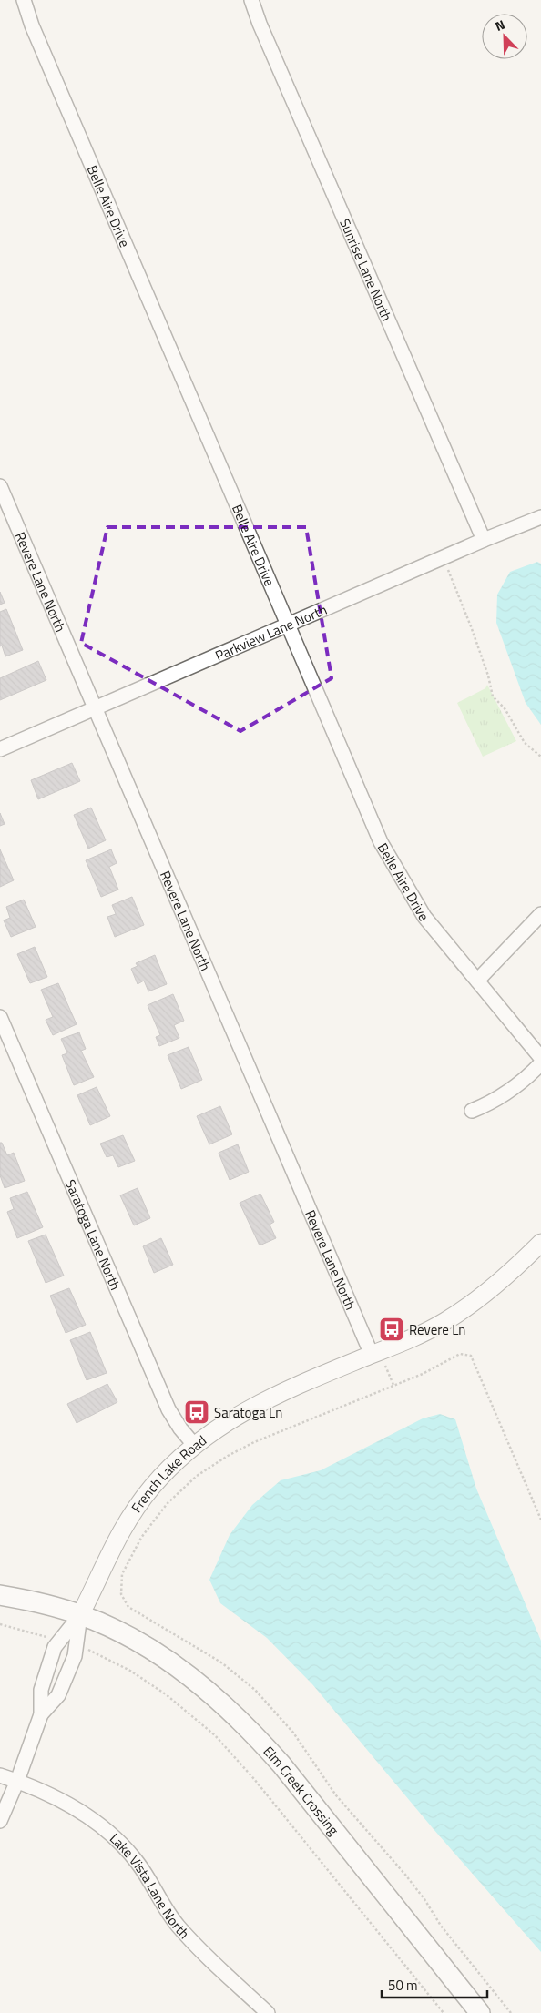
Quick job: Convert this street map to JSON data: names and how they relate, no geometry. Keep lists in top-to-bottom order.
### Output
{
  "streets": {
    "main road": ["Elm Creek Crossing"],
    "street": [
      "Belle Aire Drive",
      "Sunrise Lane North",
      "Revere Lane North",
      "Parkview Lane North",
      "Saratoga Lane North",
      "French Lake Road",
      "Lake Vista Lane North"
    ]
  },
  "crossings": [
    ["Belle Aire Drive", "Parkview Lane North"],
    ["Sunrise Lane North", "Parkview Lane North"],
    ["Revere Lane North", "Parkview Lane North"],
    ["Revere Lane North", "French Lake Road"],
    ["Saratoga Lane North", "French Lake Road"],
    ["French Lake Road", "Elm Creek Crossing"]
  ],
  "places": {
    "bus stop": ["Revere Ln", "Saratoga Ln"]
  },
  "scale_bar": "50 m",
  "north": "top left"
}
